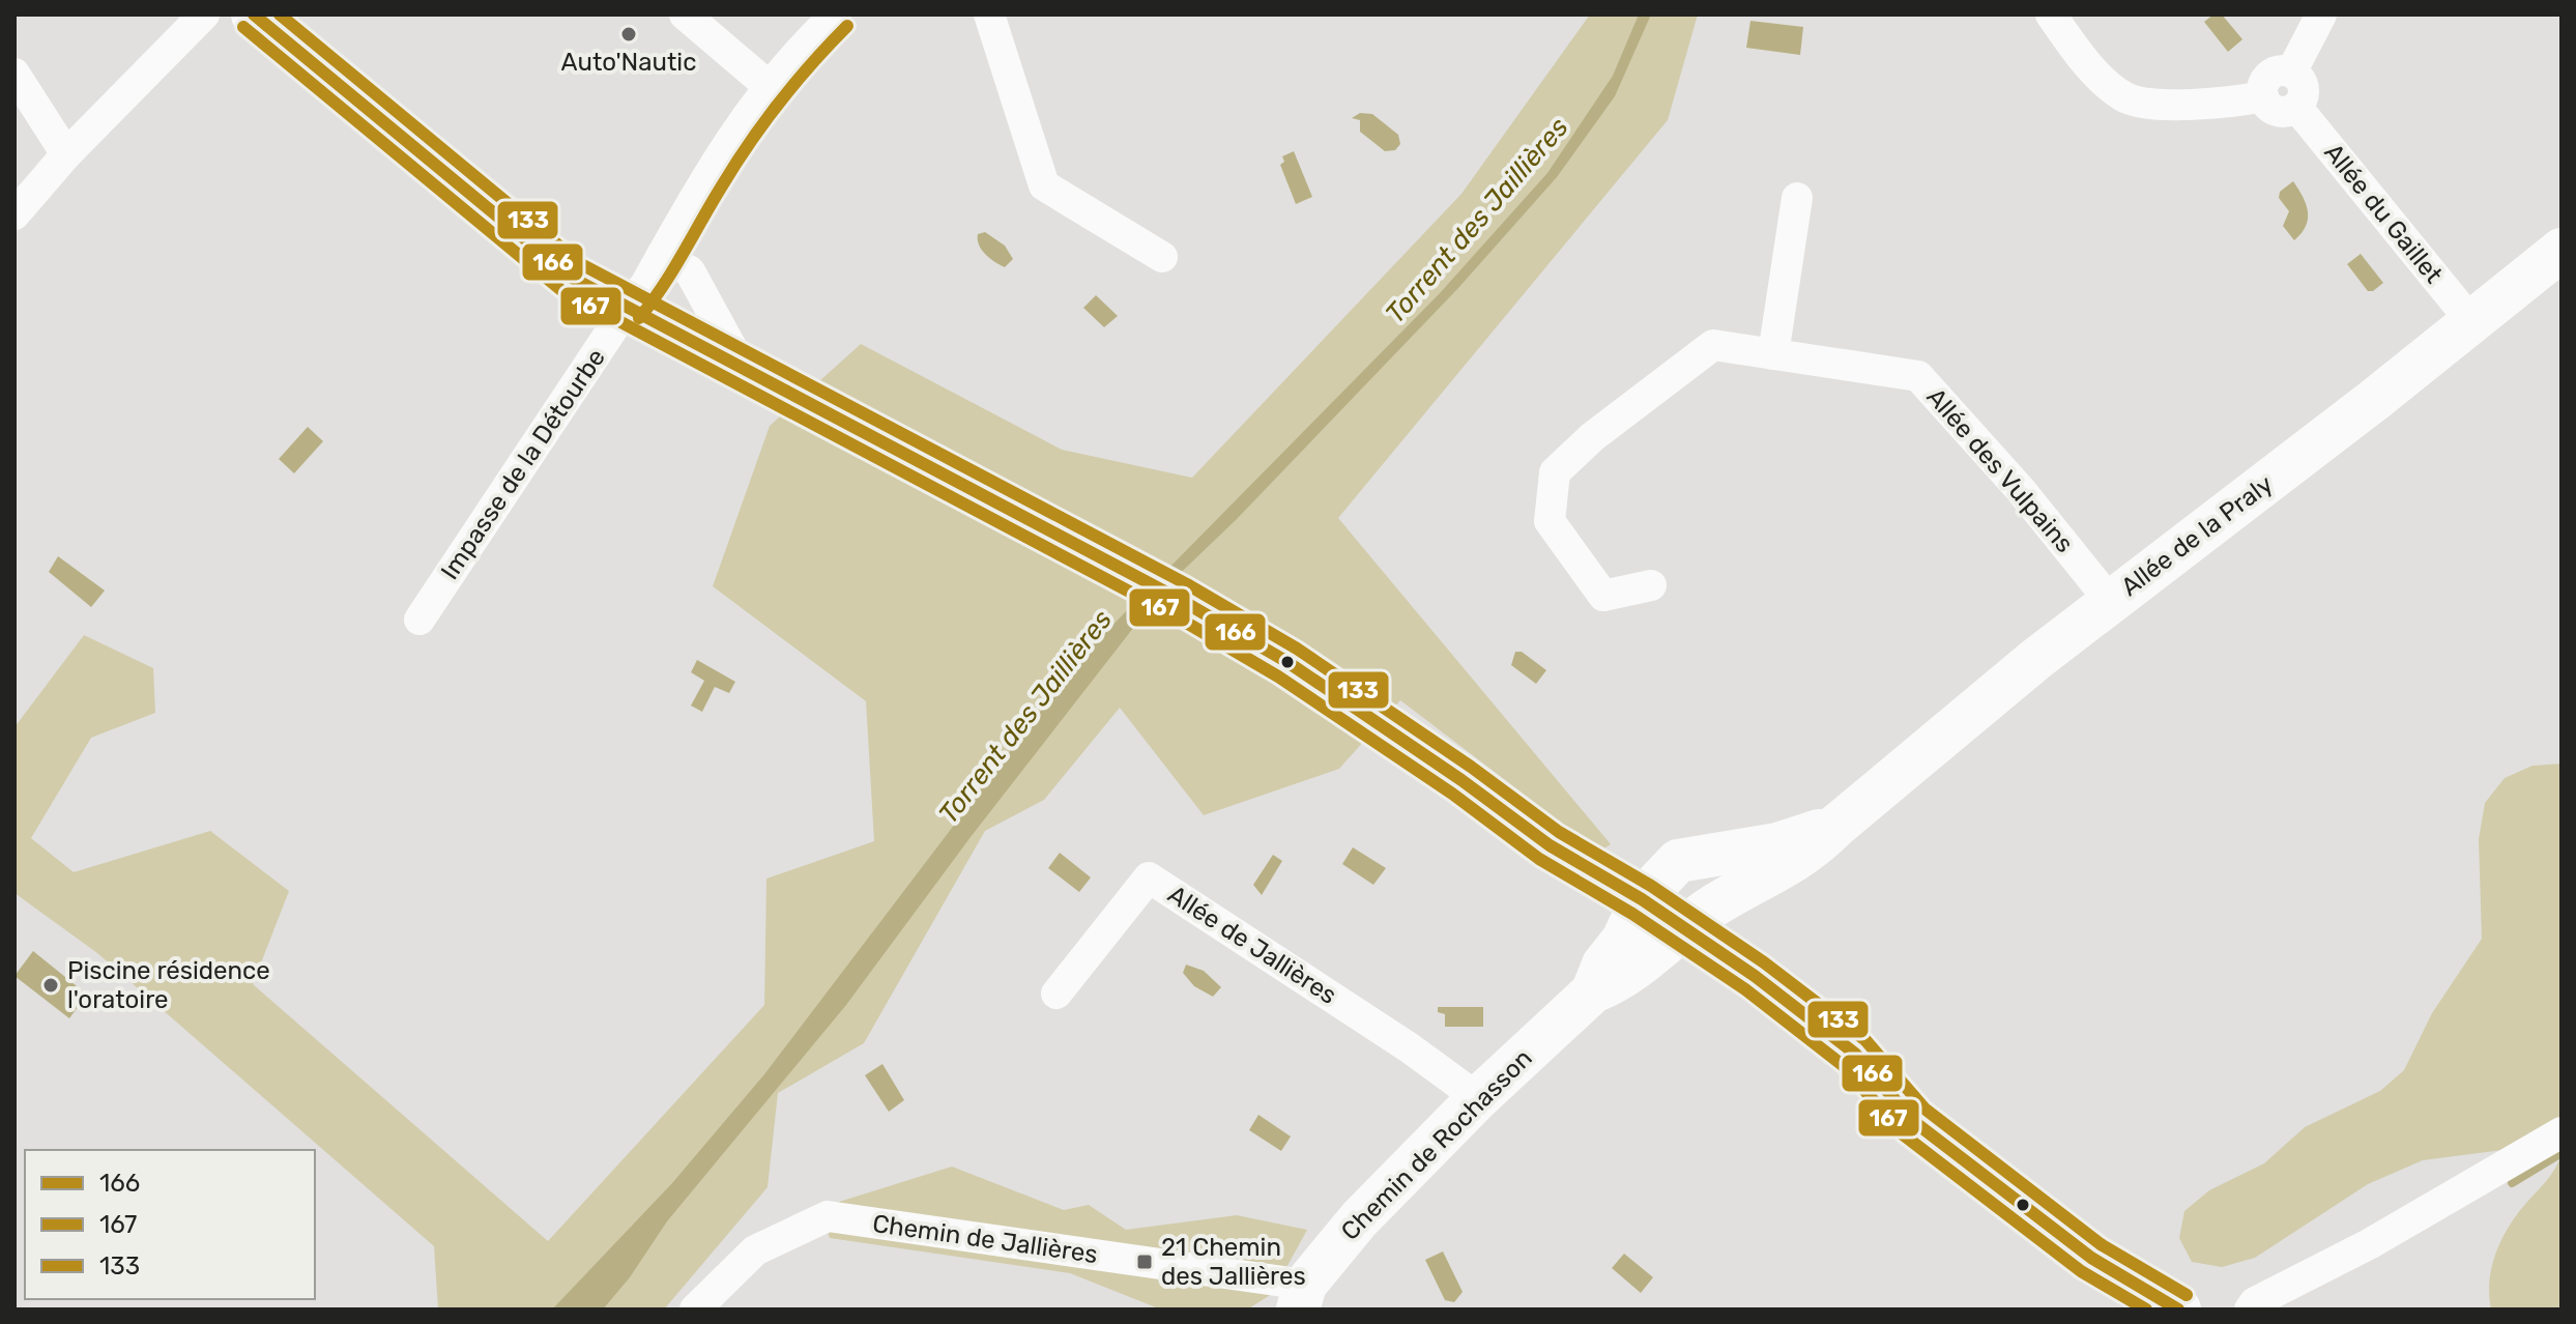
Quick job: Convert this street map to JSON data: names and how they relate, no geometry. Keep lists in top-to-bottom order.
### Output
{
  "streets": {
    "street": [
      "Allée du Gaillet",
      "Impasse de la Détourbe",
      "Allée des Vulpains",
      "Allée de la Praly",
      "Allée de Jallières",
      "Chemin de Rochasson",
      "Chemin de Jallières"
    ]
  },
  "crossings": [
    ["Allée du Gaillet", "Allée de la Praly"],
    ["Allée des Vulpains", "Allée de la Praly"],
    ["Allée de la Praly", "Chemin de Rochasson"],
    ["Allée de Jallières", "Chemin de Rochasson"],
    ["Chemin de Rochasson", "Chemin de Jallières"]
  ],
  "water": ["Torrent des Jaillières"],
  "places": {
    "other": ["Auto'Nautic", "Piscine résidence l'oratoire"],
    "transit": ["21 Chemin des Jallières"]
  },
  "lines": ["transit line 166", "transit line 133", "transit line 167"],
  "legend": ["166", "167", "133"]
}
